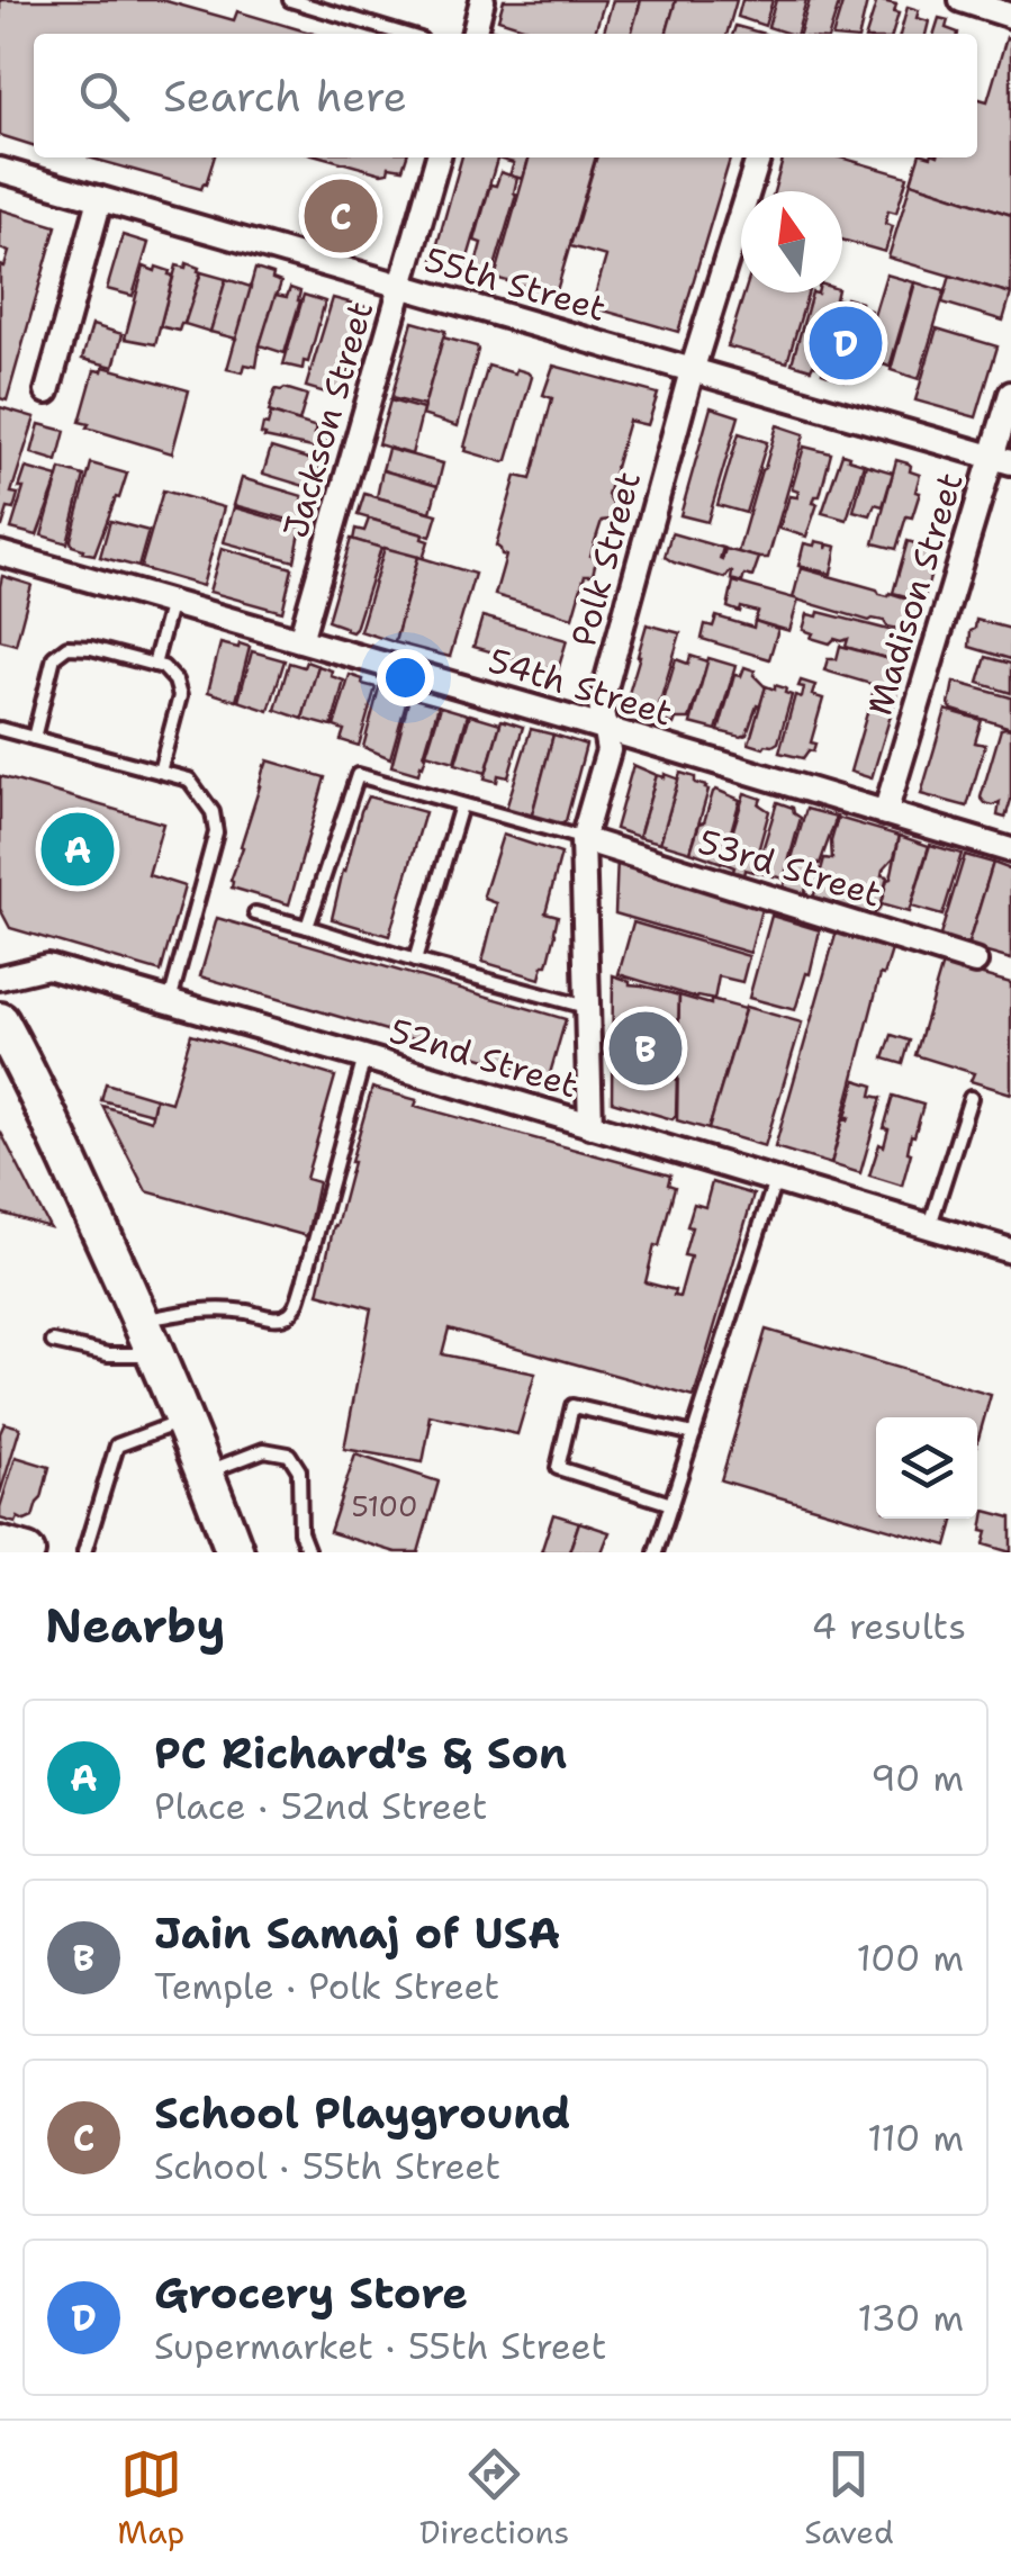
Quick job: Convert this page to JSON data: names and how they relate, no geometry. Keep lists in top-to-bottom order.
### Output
{
  "streets": {
    "street": [
      "55th Street",
      "Jackson Street",
      "Polk Street",
      "Madison Street",
      "54th Street",
      "53rd Street",
      "52nd Street"
    ]
  },
  "crossings": [
    ["55th Street", "Jackson Street"],
    ["55th Street", "Polk Street"],
    ["55th Street", "Madison Street"],
    ["Jackson Street", "54th Street"],
    ["Polk Street", "54th Street"],
    ["Polk Street", "53rd Street"],
    ["Polk Street", "52nd Street"],
    ["Madison Street", "54th Street"]
  ],
  "house_numbers": ["5100"],
  "north": "top",
  "page": {
    "search": "Search here",
    "pins": [
      "C",
      "D",
      "A",
      "B"
    ],
    "heading": ["Nearby", "4 results"],
    "list": [
      {
        "mark": "A",
        "name": "PC Richard's & Son",
        "note": "Place · 52nd Street",
        "value": "90 m"
      },
      {
        "mark": "B",
        "name": "Jain Samaj of USA",
        "note": "Temple · Polk Street",
        "value": "100 m"
      },
      {
        "mark": "C",
        "name": "School Playground",
        "note": "School · 55th Street",
        "value": "110 m"
      },
      {
        "mark": "D",
        "name": "Grocery Store",
        "note": "Supermarket · 55th Street",
        "value": "130 m"
      }
    ],
    "nav": ["Map", "Directions", "Saved"]
  }
}
